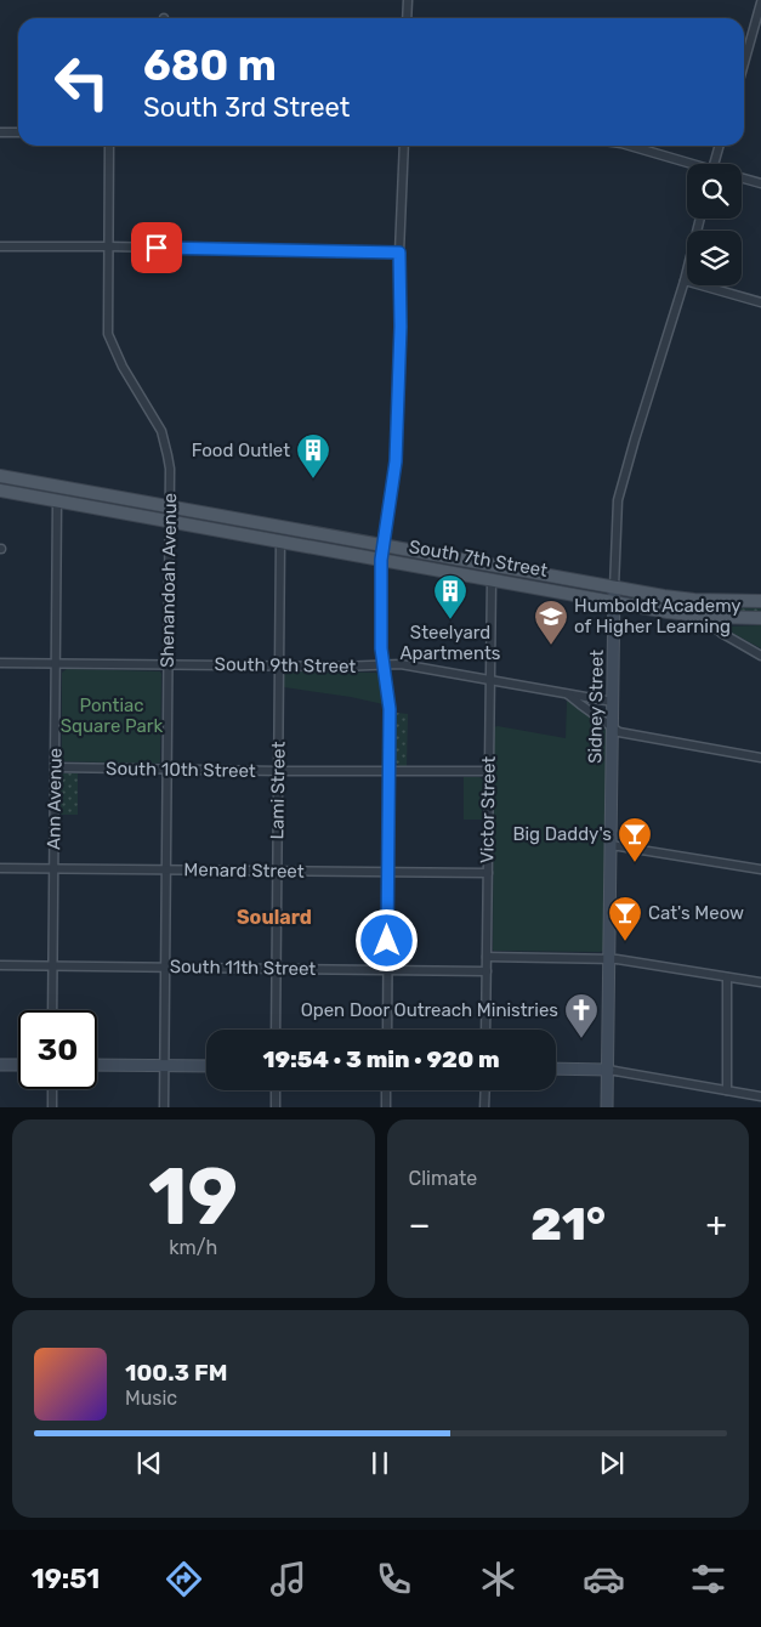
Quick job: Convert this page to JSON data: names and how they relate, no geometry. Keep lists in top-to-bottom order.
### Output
{
  "streets": {
    "main road": ["South 7th Street"],
    "street": [
      "Shenandoah Avenue",
      "South 9th Street",
      "Sidney Street",
      "South 10th Street",
      "Lami Street",
      "Ann Avenue",
      "Victor Street",
      "Menard Street",
      "South 11th Street"
    ]
  },
  "crossings": [
    ["South 7th Street", "Shenandoah Avenue"],
    ["South 7th Street", "Sidney Street"],
    ["South 7th Street", "Lami Street"],
    ["South 7th Street", "Ann Avenue"],
    ["South 7th Street", "Victor Street"],
    ["Shenandoah Avenue", "South 9th Street"],
    ["Shenandoah Avenue", "South 10th Street"],
    ["Shenandoah Avenue", "Menard Street"],
    ["Shenandoah Avenue", "South 11th Street"],
    ["South 9th Street", "Sidney Street"],
    ["South 9th Street", "Lami Street"],
    ["South 9th Street", "Ann Avenue"],
    ["South 9th Street", "Victor Street"],
    ["South 10th Street", "Lami Street"],
    ["South 10th Street", "Ann Avenue"],
    ["South 10th Street", "Victor Street"],
    ["Lami Street", "Menard Street"],
    ["Lami Street", "South 11th Street"],
    ["Ann Avenue", "Menard Street"],
    ["Ann Avenue", "South 11th Street"],
    ["Victor Street", "Menard Street"],
    ["Victor Street", "South 11th Street"]
  ],
  "districts": ["Soulard"],
  "parks": ["Pontiac Square Park"],
  "places": {
    "building": ["Food Outlet", "Steelyard Apartments"],
    "school or university": ["Humboldt Academy of Higher Learning"],
    "bar": ["Big Daddy's", "Cat's Meow"],
    "church": ["Open Door Outreach Ministries"]
  },
  "page": {
    "turn": ["680 m", "South 3rd Street"],
    "limit": "30",
    "trip": "19:54 · 3 min · 920 m",
    "tile": [
      ["19", "km/h"],
      "Climate"
    ],
    "heat": ["−", "21°", "+"],
    "song": ["100.3 FM", "Music"],
    "tabs": "19:51"
  }
}
